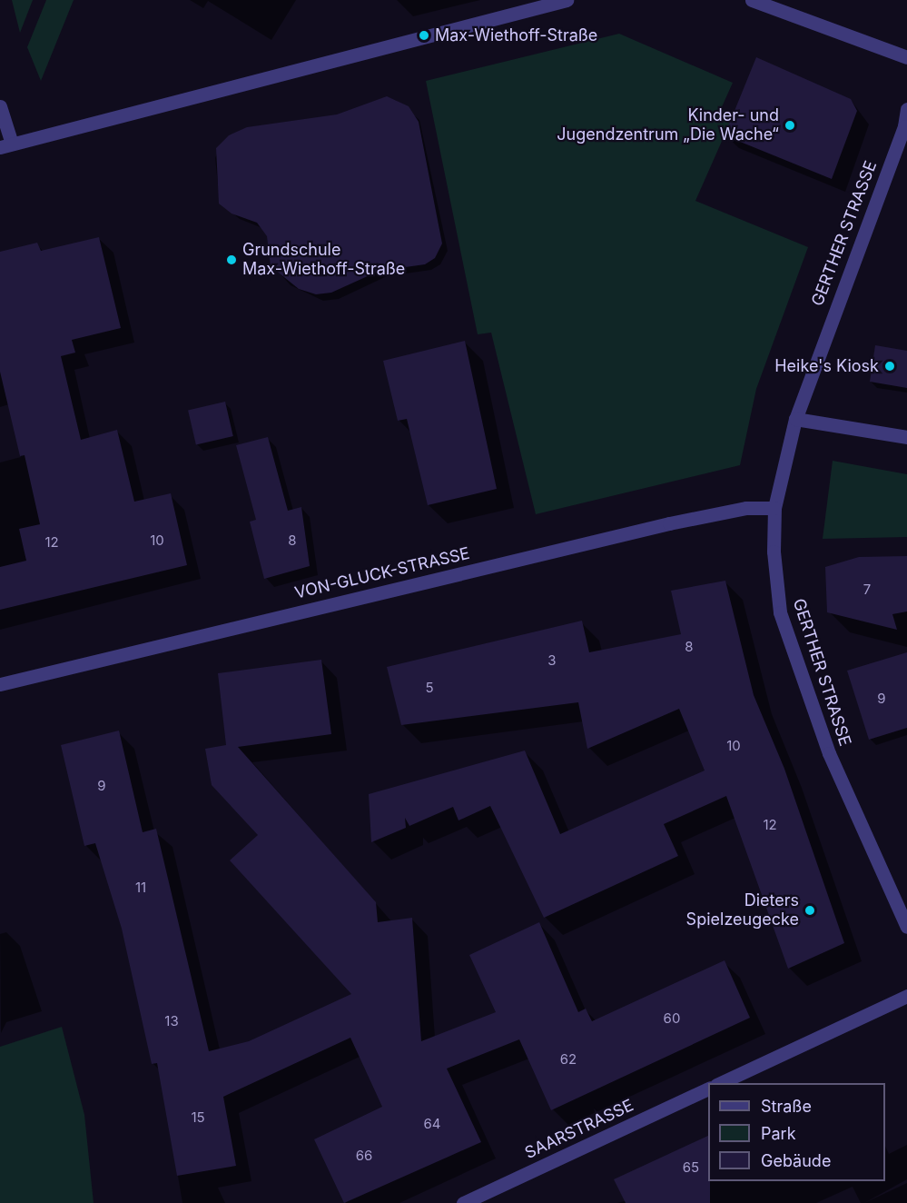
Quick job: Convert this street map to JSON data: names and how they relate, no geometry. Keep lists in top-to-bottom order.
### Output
{
  "streets": {
    "street": ["GERTHER STRASSE", "VON-GLUCK-STRASSE", "SAARSTRASSE"]
  },
  "crossings": [
    ["GERTHER STRASSE", "VON-GLUCK-STRASSE"]
  ],
  "places": [
    "Max-Wiethoff-Straße",
    "Kinder- und Jugendzentrum „Die Wache“",
    "Grundschule Max-Wiethoff-Straße",
    "Heike's Kiosk",
    "Dieters Spielzeugecke"
  ],
  "house_numbers": [
    "10",
    "8",
    "12",
    "7",
    "8",
    "3",
    "5",
    "9",
    "10",
    "9",
    "12",
    "11",
    "60",
    "13",
    "62",
    "15",
    "64",
    "66",
    "65"
  ],
  "legend": ["Straße", "Park", "Gebäude"]
}
